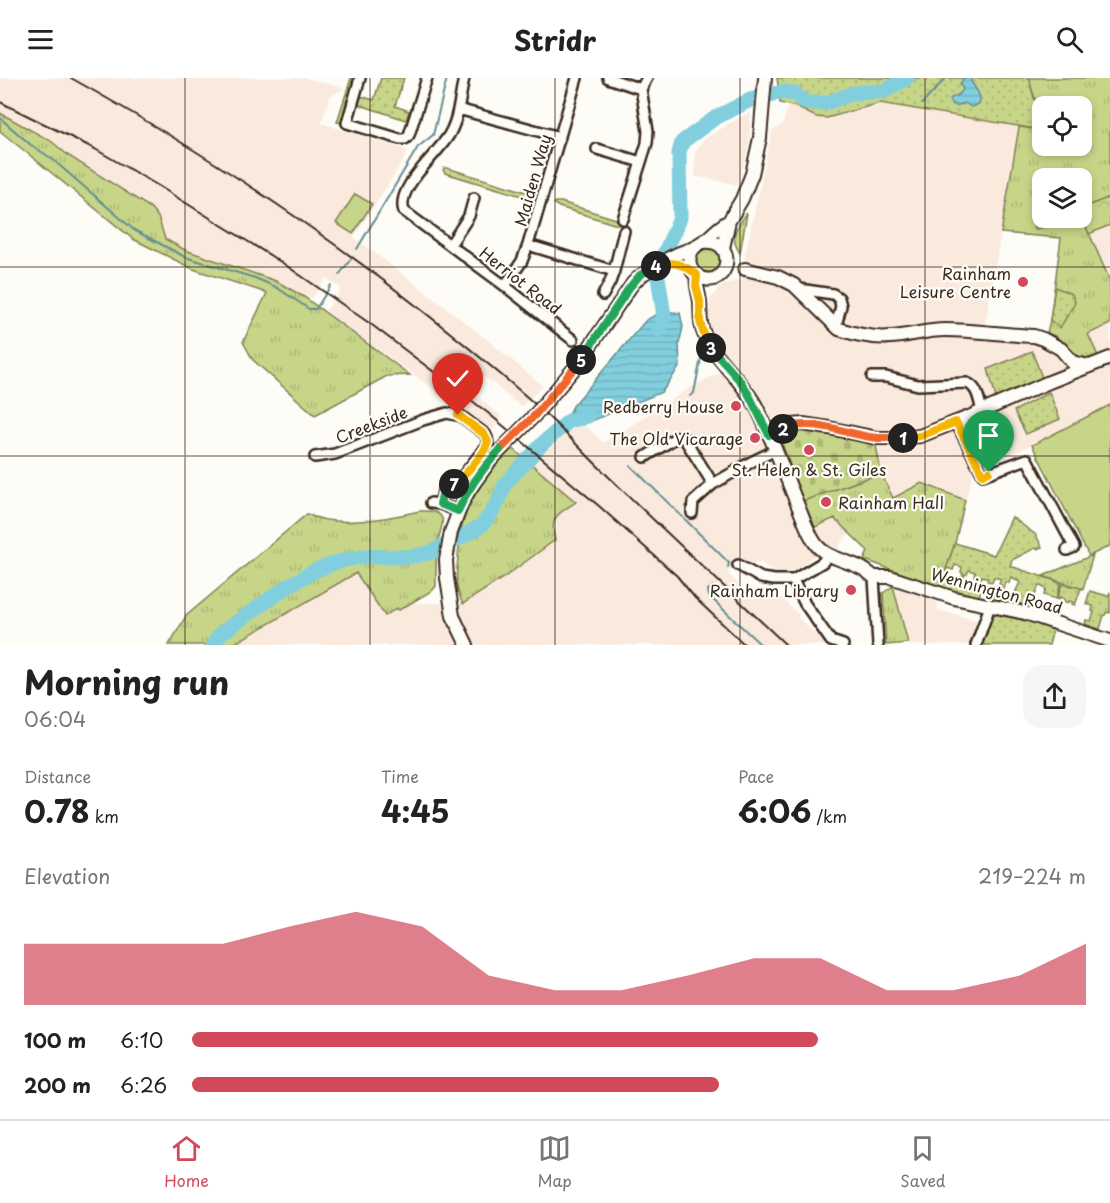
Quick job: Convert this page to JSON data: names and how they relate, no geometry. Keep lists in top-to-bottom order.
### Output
{
  "streets": {
    "street": [
      "Maiden Way",
      "Herriot Road",
      "Creekside",
      "Wennington Road"
    ]
  },
  "crossings": [
    ["Maiden Way", "Herriot Road"]
  ],
  "places": [
    "Rainham Leisure Centre",
    "Redberry House",
    "The Old Vicarage",
    "St. Helen & St. Giles",
    "Rainham Hall",
    "Rainham Library"
  ],
  "page": {
    "header": "Stridr",
    "pins": [
      "4",
      "3",
      "5",
      "2",
      "1",
      "7"
    ],
    "heading": ["Morning run", "06:04"],
    "stats": [
      ["Distance", "0.78 km"],
      ["Time", "4:45"],
      ["Pace", "6:06 /km"]
    ],
    "chart": ["Elevation", "219–224 m"],
    "list": [
      {
        "name": "100 m",
        "note": "6:10"
      },
      {
        "name": "200 m",
        "note": "6:26"
      }
    ],
    "tabs": ["Home", "Map", "Saved"]
  }
}
